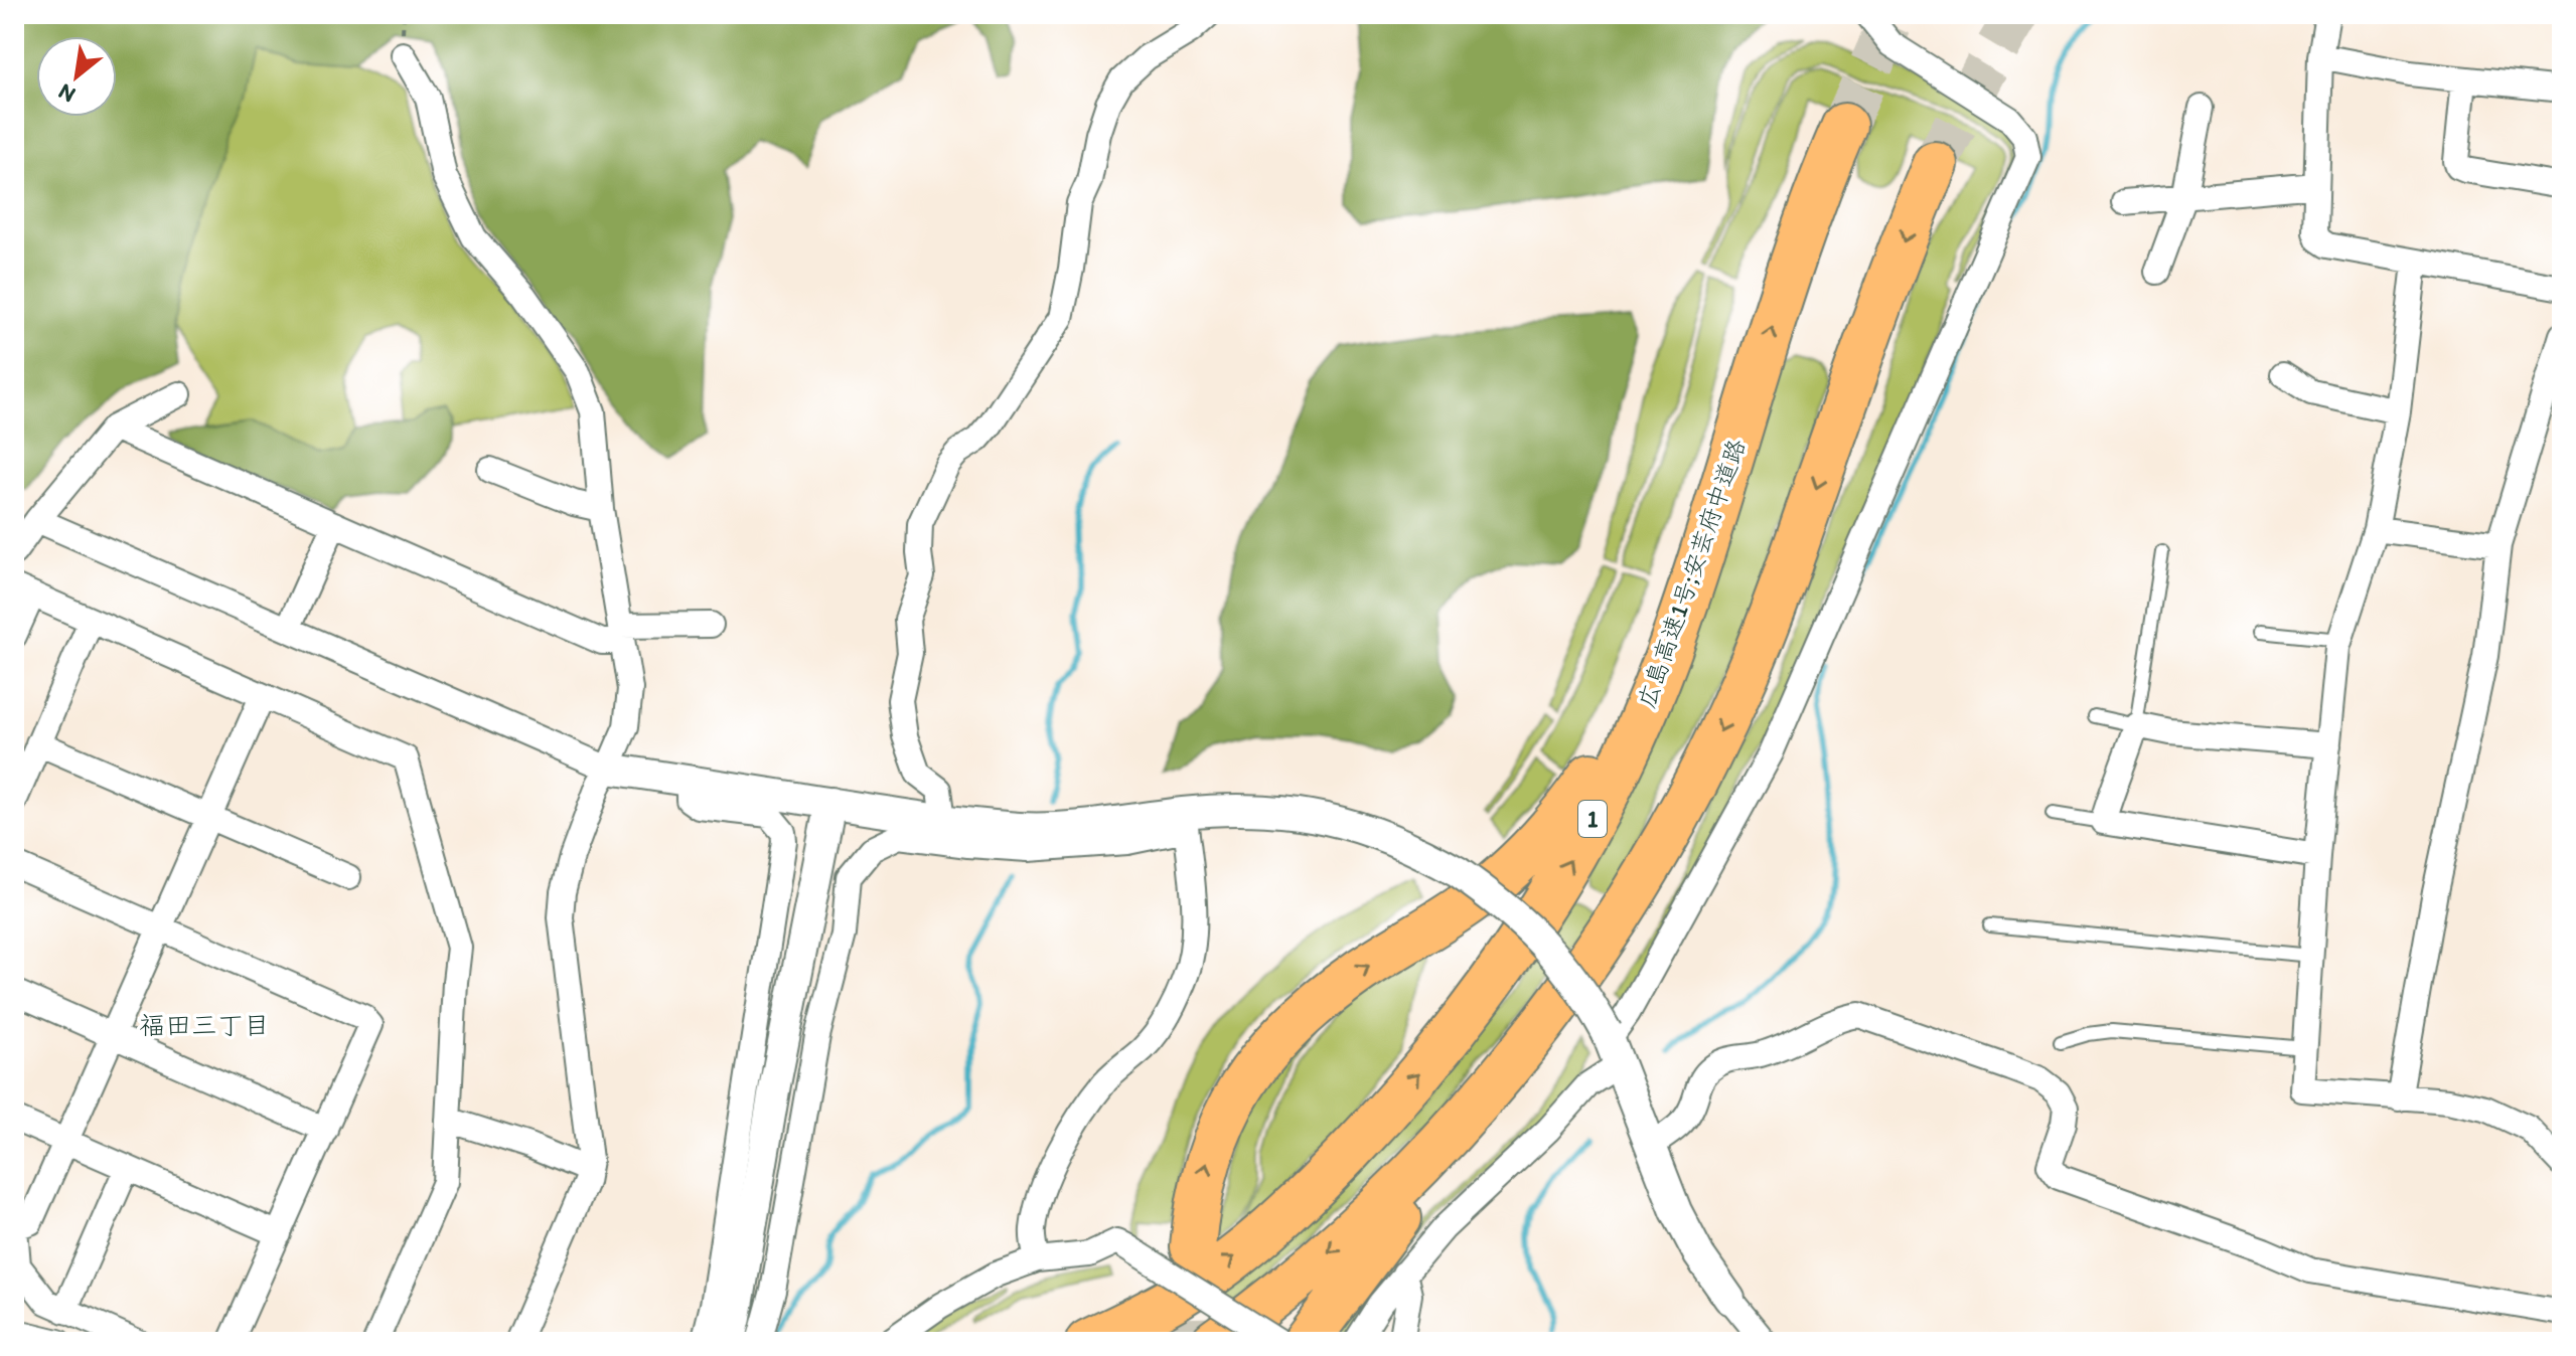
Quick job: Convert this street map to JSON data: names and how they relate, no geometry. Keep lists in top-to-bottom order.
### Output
{
  "streets": {
    "highway": ["広島高速1号;安芸府中道路", "1"]
  },
  "districts": ["福田三丁目"],
  "north": "bottom left"
}
